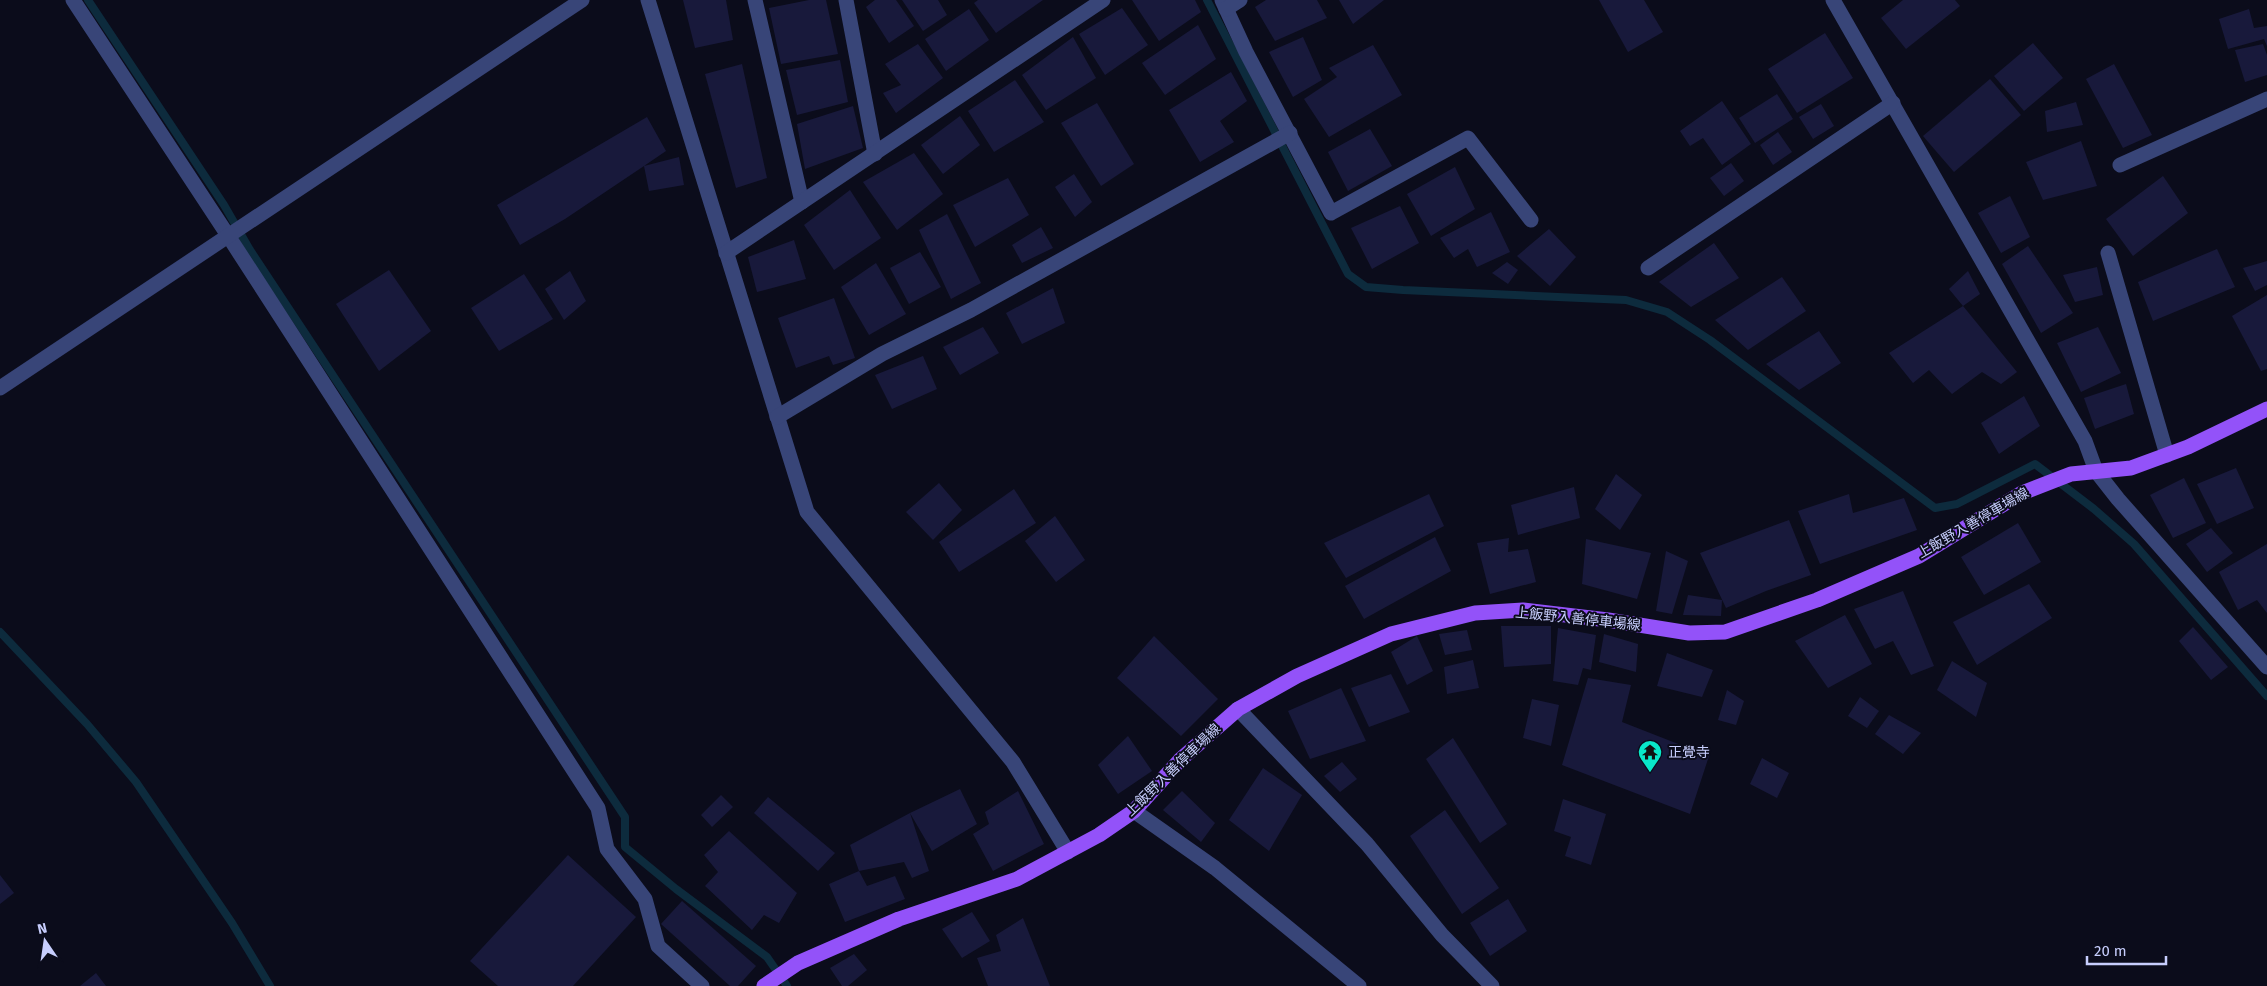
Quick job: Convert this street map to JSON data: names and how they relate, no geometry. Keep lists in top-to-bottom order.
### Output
{
  "streets": {
    "main road": ["上飯野入善停車場線"]
  },
  "places": {
    "temple": ["正覺寺"]
  },
  "scale_bar": "20 m",
  "north": "top"
}
